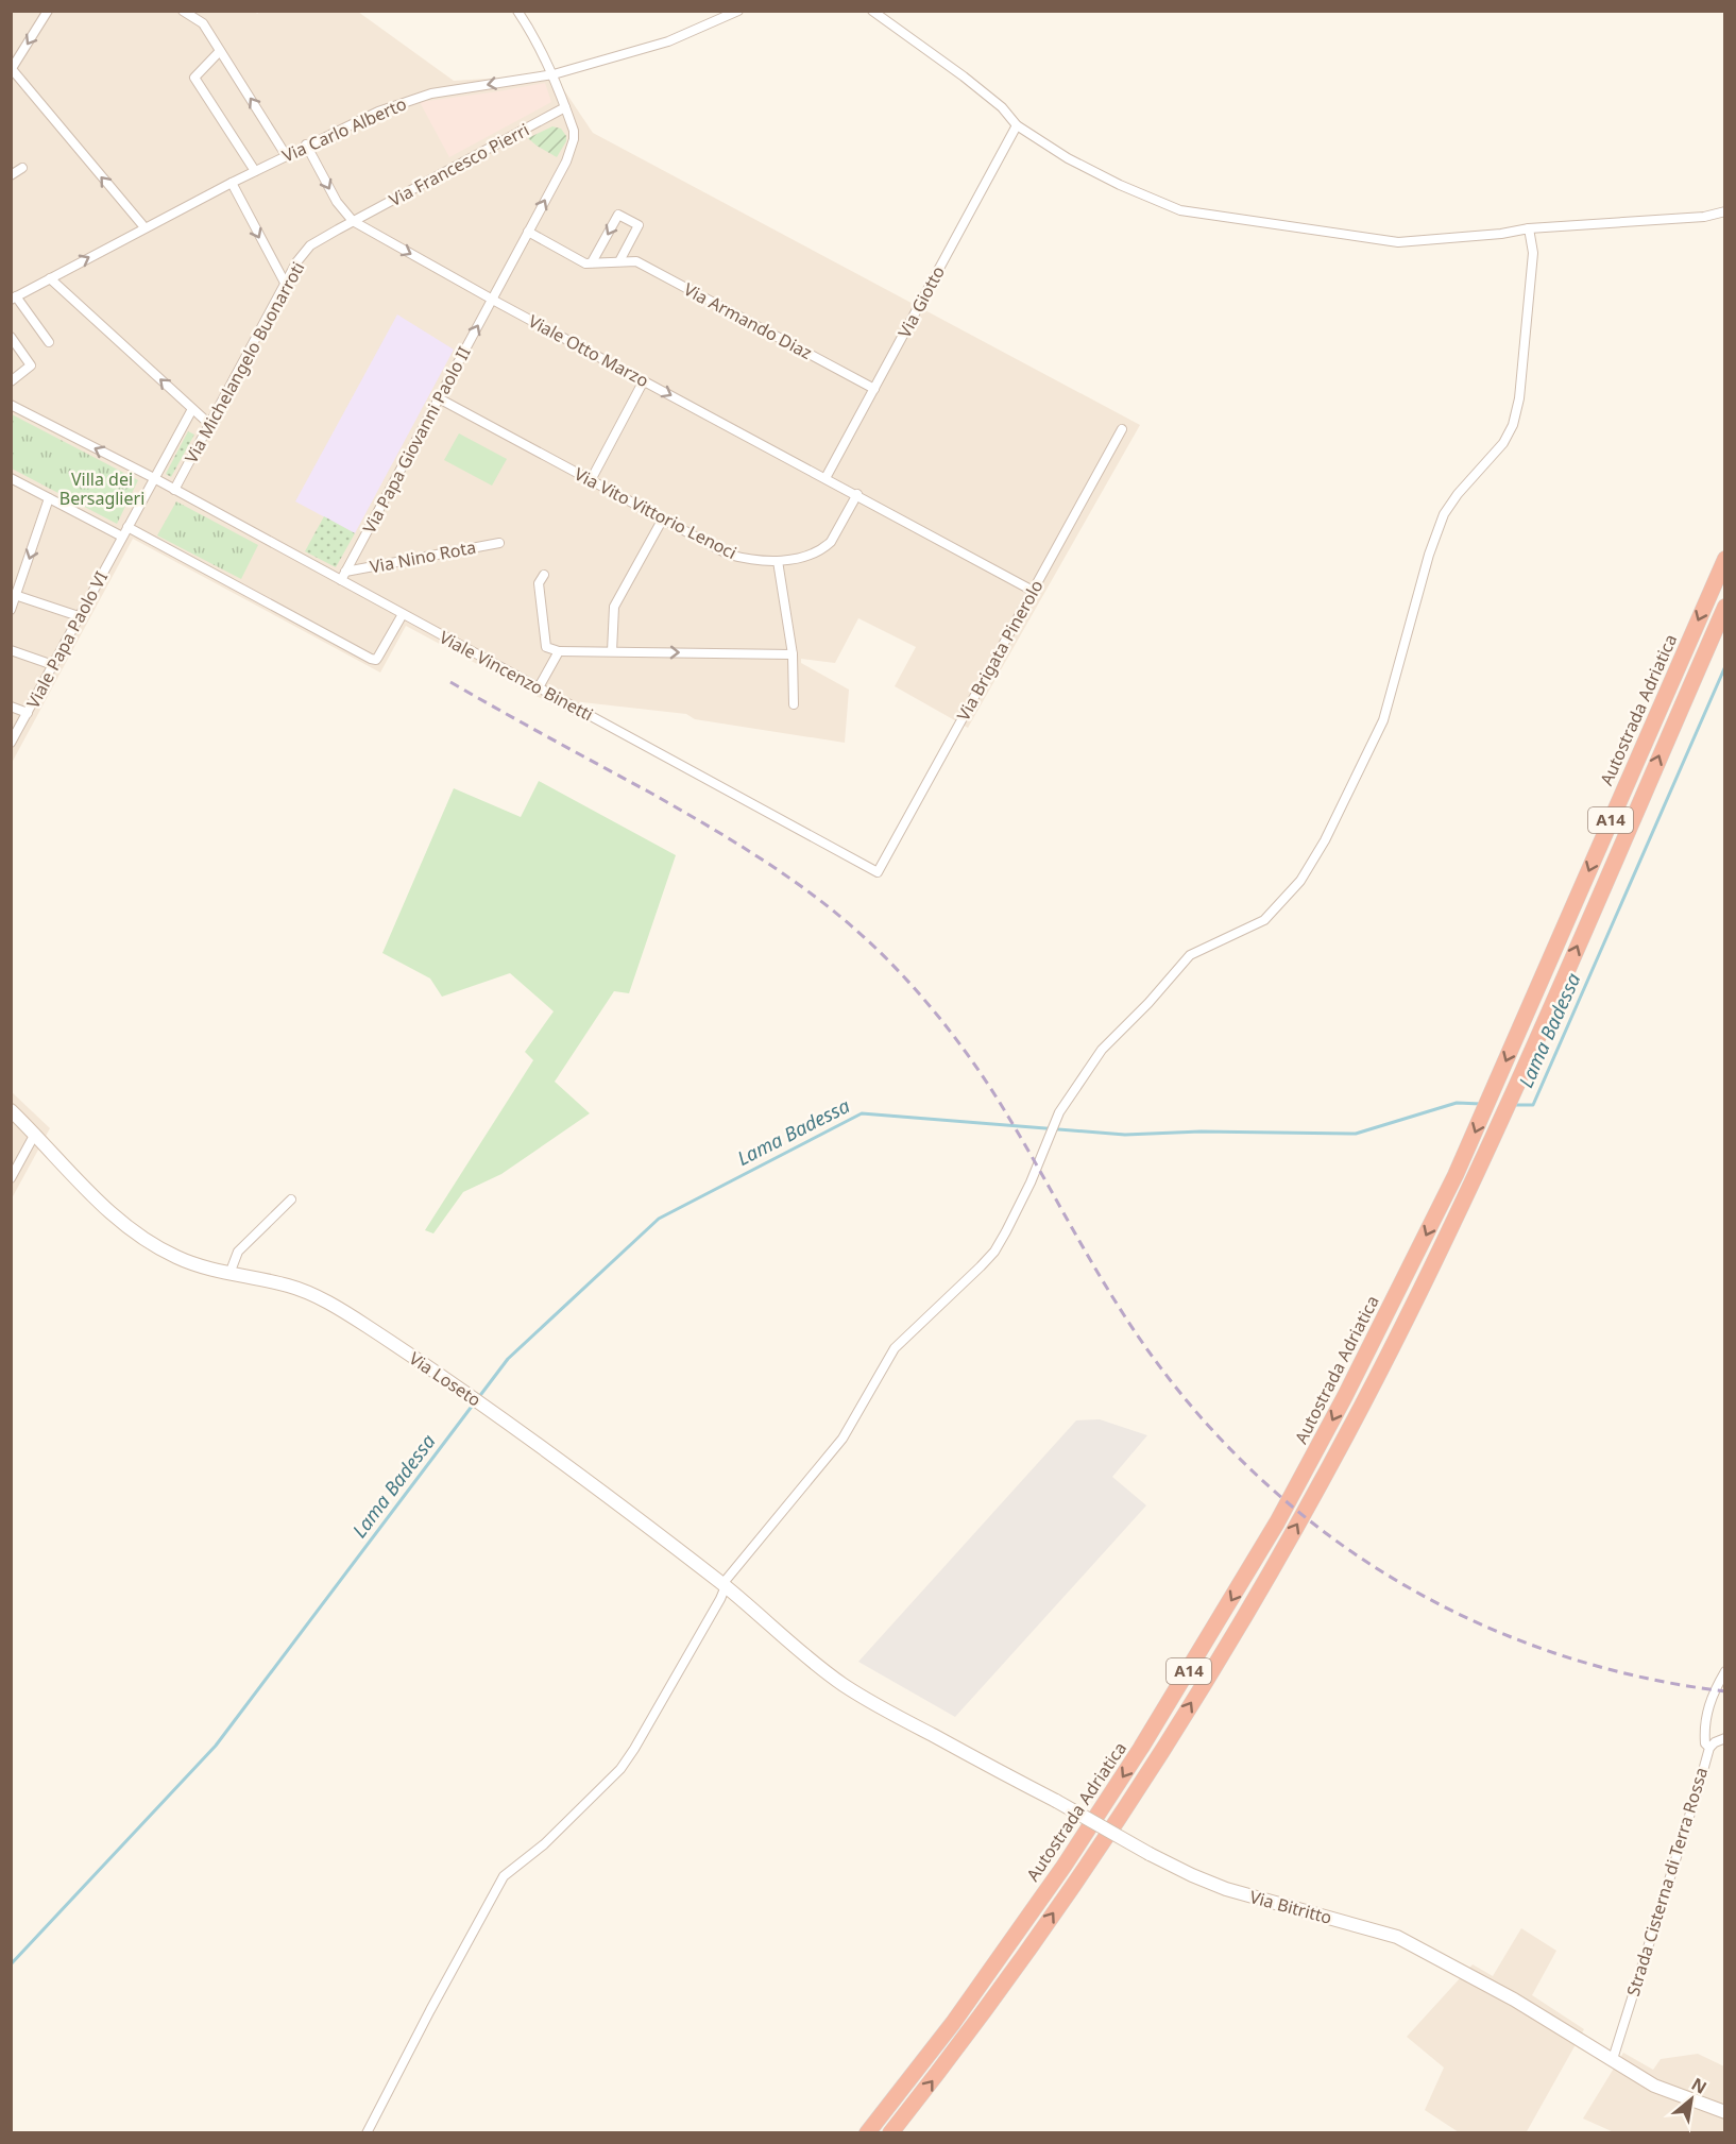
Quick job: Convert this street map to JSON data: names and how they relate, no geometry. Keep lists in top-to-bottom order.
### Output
{
  "streets": {
    "highway": ["Autostrada Adriatica", "A14"],
    "main road": ["Via Loseto", "Via Bitritto"],
    "street": [
      "Via Carlo Alberto",
      "Via Francesco Pierri",
      "Via Giotto",
      "Via Armando Diaz",
      "Viale Otto Marzo",
      "Via Michelangelo Buonarroti",
      "Via Papa Giovanni Paolo II",
      "Via Vito Vittorio Lenoci",
      "Via Nino Rota",
      "Viale Papa Paolo VI",
      "Via Brigata Pinerolo",
      "Viale Vincenzo Binetti",
      "Strada Cisterna di Terra Rossa"
    ]
  },
  "crossings": [
    ["Via Carlo Alberto", "Via Papa Giovanni Paolo II"],
    ["Via Francesco Pierri", "Viale Otto Marzo"],
    ["Via Francesco Pierri", "Via Michelangelo Buonarroti"],
    ["Via Francesco Pierri", "Via Papa Giovanni Paolo II"],
    ["Via Giotto", "Via Armando Diaz"],
    ["Via Giotto", "Viale Otto Marzo"],
    ["Via Armando Diaz", "Via Papa Giovanni Paolo II"],
    ["Viale Otto Marzo", "Via Michelangelo Buonarroti"],
    ["Viale Otto Marzo", "Via Papa Giovanni Paolo II"],
    ["Viale Otto Marzo", "Via Vito Vittorio Lenoci"],
    ["Viale Otto Marzo", "Via Brigata Pinerolo"],
    ["Via Michelangelo Buonarroti", "Viale Vincenzo Binetti"],
    ["Via Papa Giovanni Paolo II", "Via Vito Vittorio Lenoci"],
    ["Via Papa Giovanni Paolo II", "Via Nino Rota"],
    ["Via Papa Giovanni Paolo II", "Viale Vincenzo Binetti"],
    ["Via Nino Rota", "Viale Vincenzo Binetti"],
    ["Viale Papa Paolo VI", "Viale Vincenzo Binetti"],
    ["Via Brigata Pinerolo", "Viale Vincenzo Binetti"],
    ["Via Loseto", "Via Bitritto"],
    ["Strada Cisterna di Terra Rossa", "Via Bitritto"]
  ],
  "one_way": ["Viale Otto Marzo", "Via Papa Giovanni Paolo II"],
  "water": ["Lama Badessa"],
  "parks": ["Villa dei Bersaglieri"],
  "north": "top right"
}
